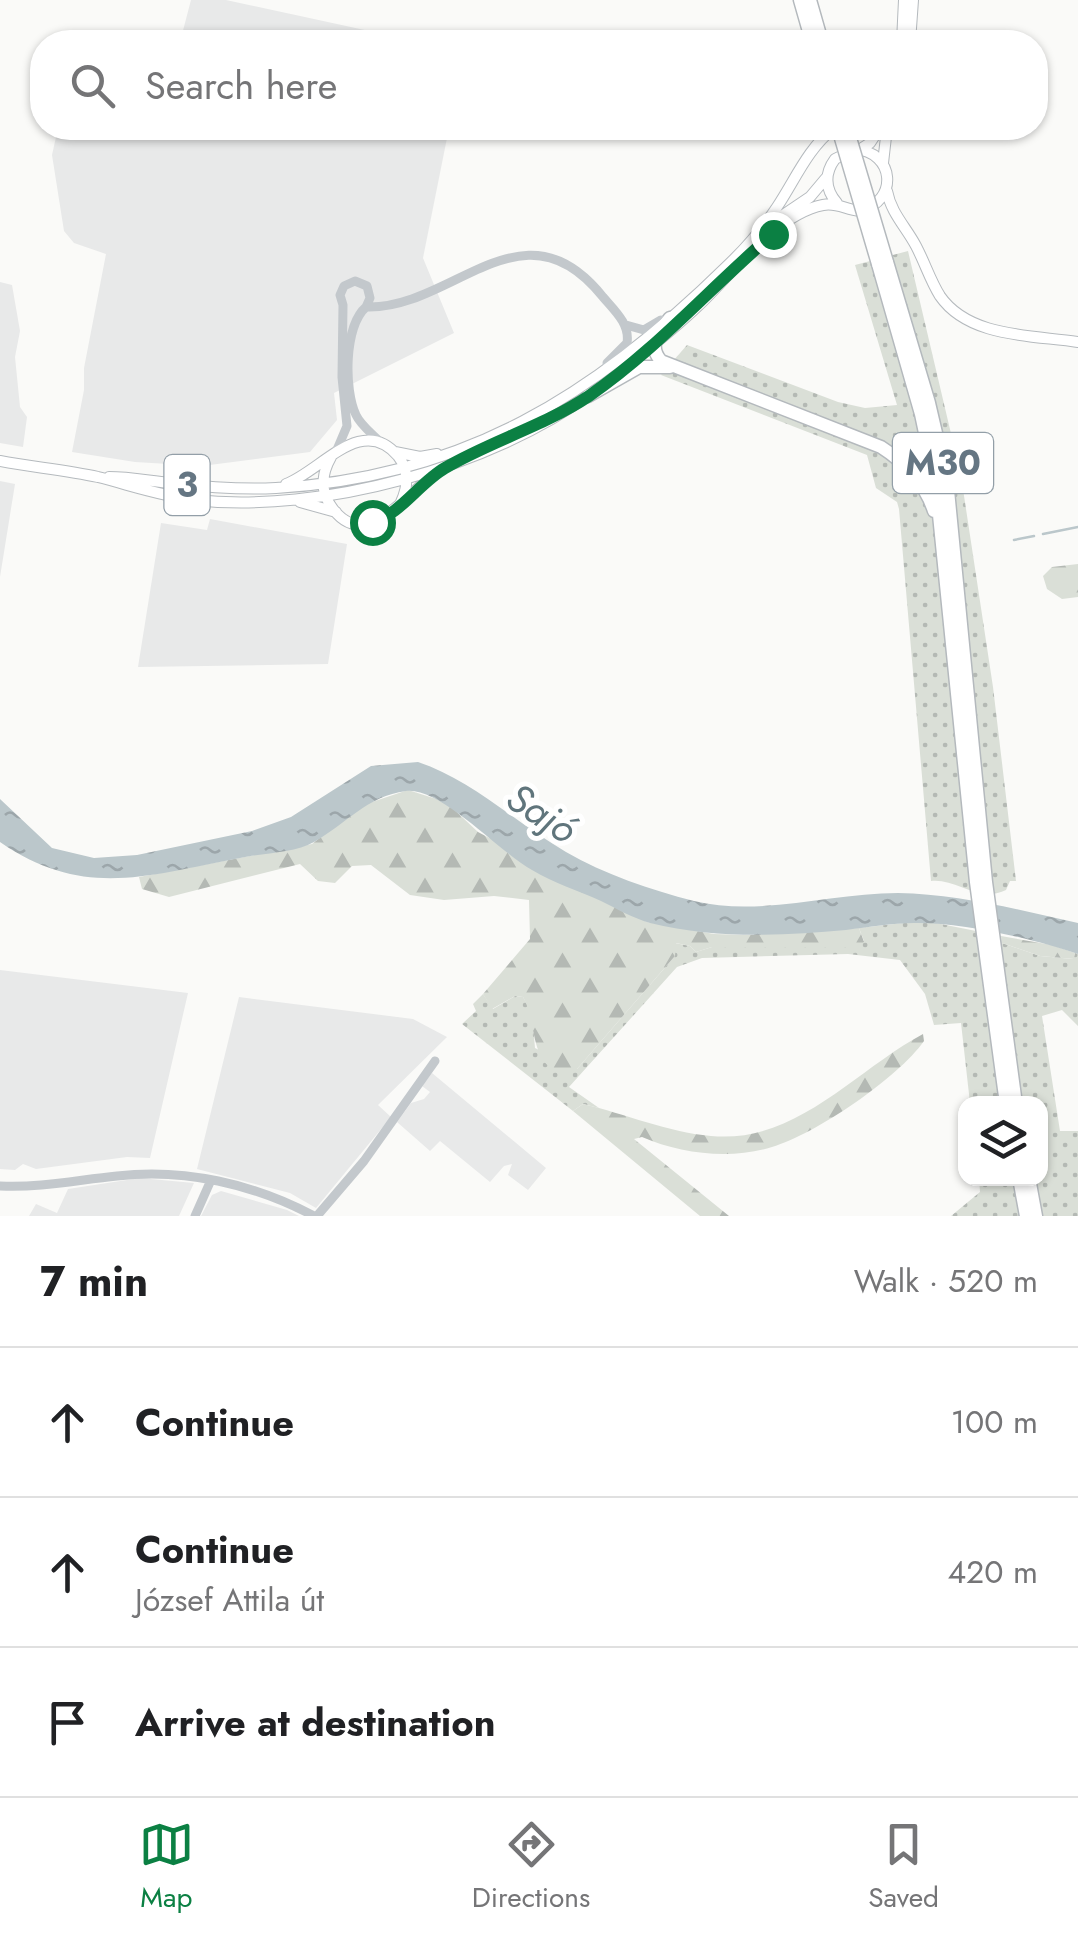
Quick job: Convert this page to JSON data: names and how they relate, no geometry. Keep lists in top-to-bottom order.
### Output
{
  "streets": {
    "highway": ["M30"],
    "main road": ["3"]
  },
  "water": ["Sajó"],
  "page": {
    "search": "Search here",
    "heading": ["7 min", "Walk · 520 m"],
    "list": [
      ["Continue", "100 m"],
      ["Continue", "József Attila út", "420 m"],
      "Arrive at destination"
    ],
    "nav": ["Map", "Directions", "Saved"]
  }
}
